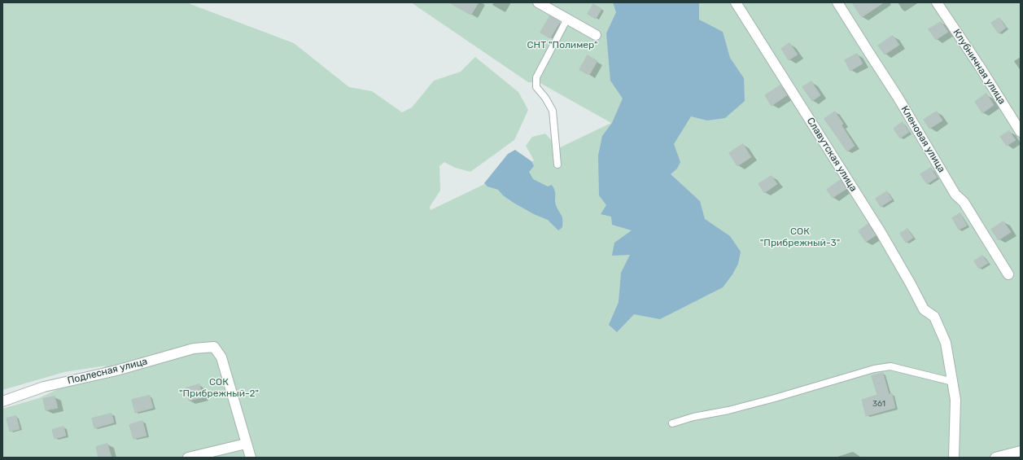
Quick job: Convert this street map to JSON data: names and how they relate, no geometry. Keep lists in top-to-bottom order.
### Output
{
  "streets": {
    "street": [
      "Клубничная улица",
      "Кленовая улица",
      "Славутская улица",
      "Подлесная улица"
    ]
  },
  "parks": ["СНТ \"Полимер\"", "СОК \"Прибрежный-3\"", "СОК \"Прибрежный-2\""],
  "house_numbers": ["361"]
}
